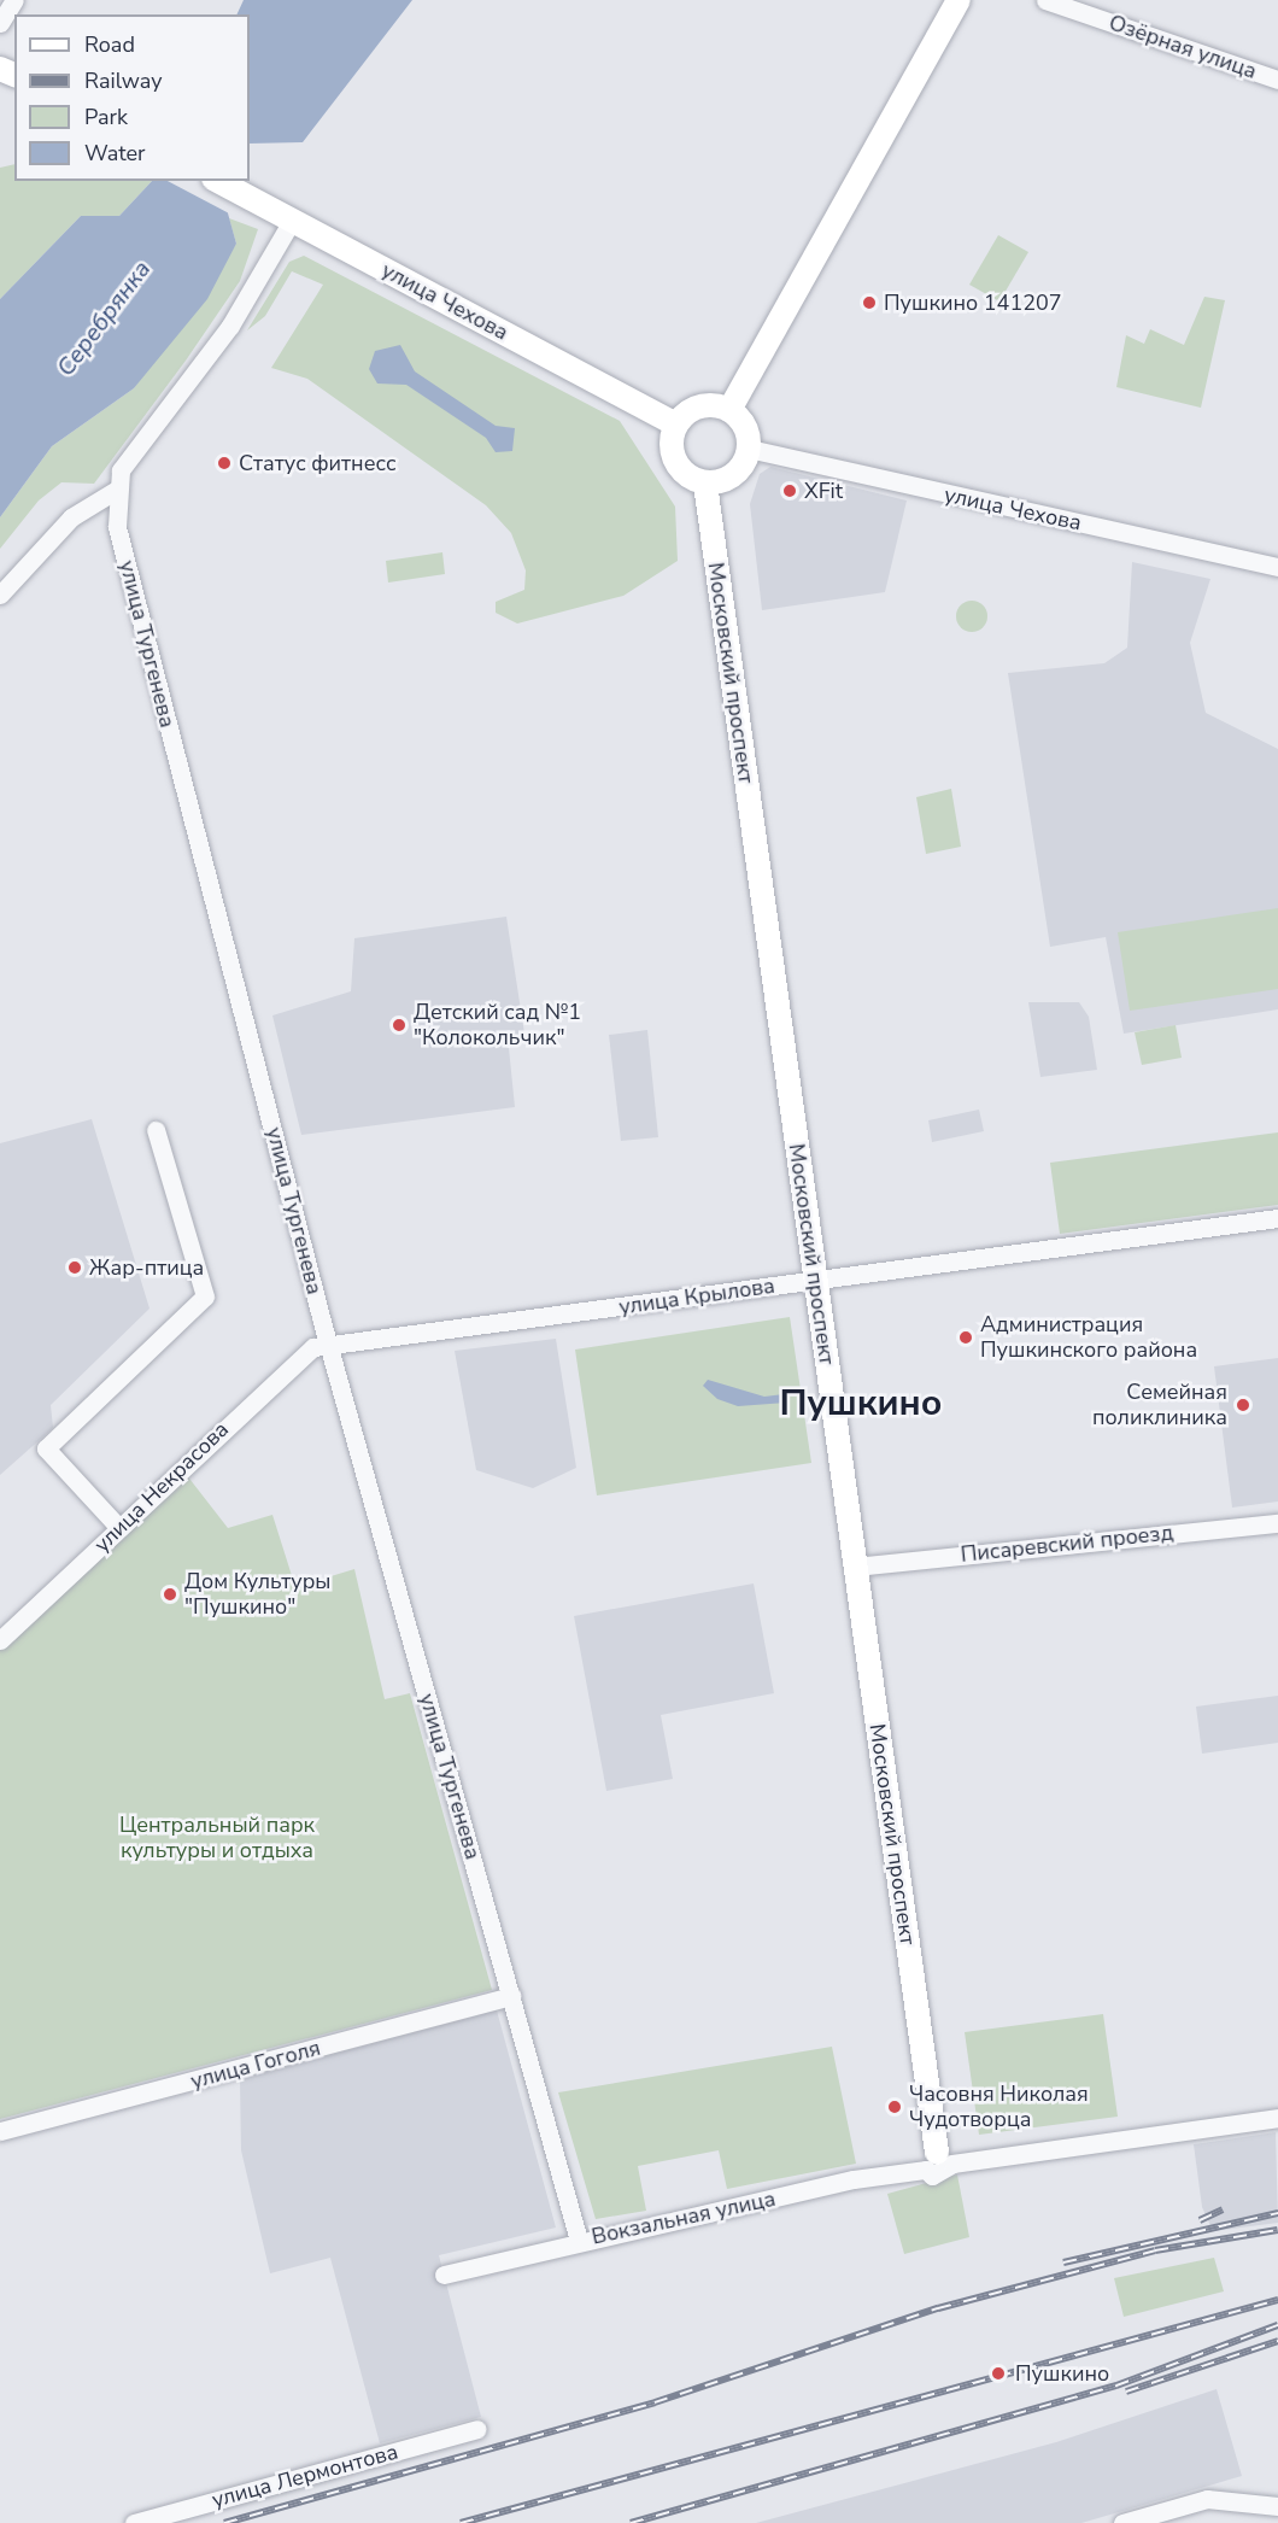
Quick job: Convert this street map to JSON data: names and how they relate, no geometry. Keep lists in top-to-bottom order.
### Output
{
  "streets": {
    "main road": ["улица Чехова", "Московский проспект"],
    "street": [
      "Озёрная улица",
      "улица Тургенева",
      "улица Крылова",
      "улица Некрасова",
      "Писаревский проезд",
      "улица Гоголя",
      "Вокзальная улица",
      "улица Лермонтова"
    ]
  },
  "crossings": [
    ["улица Чехова", "Московский проспект"],
    ["улица Тургенева", "улица Крылова"],
    ["улица Тургенева", "улица Некрасова"],
    ["улица Тургенева", "улица Гоголя"],
    ["улица Тургенева", "Вокзальная улица"],
    ["Московский проспект", "улица Крылова"],
    ["Московский проспект", "Писаревский проезд"],
    ["Московский проспект", "Вокзальная улица"],
    ["улица Крылова", "улица Некрасова"]
  ],
  "districts": ["Пушкино"],
  "water": ["Серебрянка"],
  "parks": ["Центральный парк культуры и отдыха"],
  "places": [
    "Пушкино 141207",
    "Статус фитнесс",
    "XFit",
    "Детский сад №1 \"Колокольчик\"",
    "Жар-птица",
    "Администрация Пушкинского района",
    "Семейная поликлиника",
    "Дом Культуры \"Пушкино\"",
    "Часовня Николая Чудотворца",
    "Пушкино"
  ],
  "legend": [
    "Road",
    "Railway",
    "Park",
    "Water"
  ]
}
